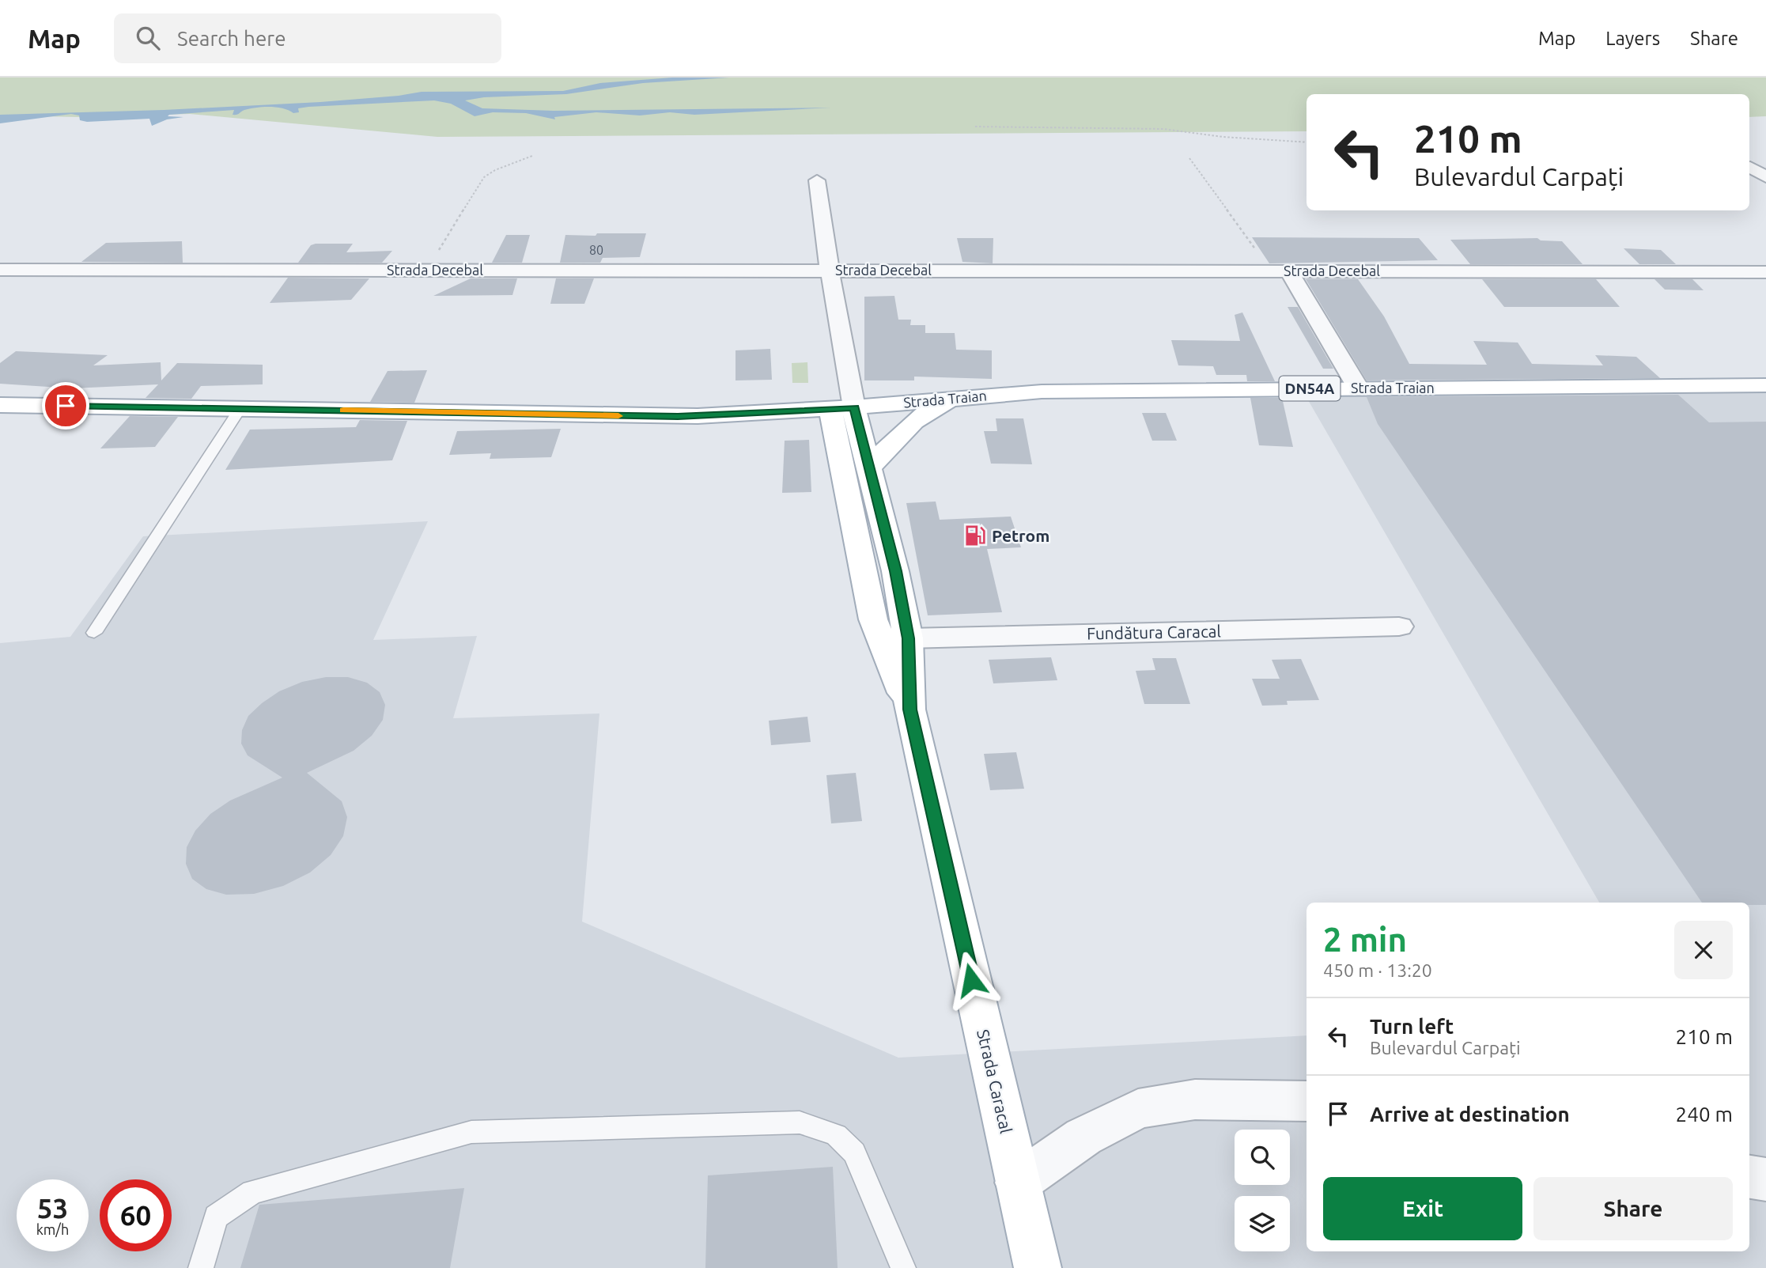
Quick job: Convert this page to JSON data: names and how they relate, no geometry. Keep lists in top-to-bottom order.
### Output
{
  "streets": {
    "main road": ["Strada Traian", "DN54A", "Strada Caracal"],
    "street": ["Strada Decebal", "Fundătura Caracal"]
  },
  "crossings": [
    ["Strada Traian", "Strada Caracal"],
    ["Fundătura Caracal", "Strada Caracal"]
  ],
  "places": {
    "fuel station": ["Petrom"]
  },
  "house_numbers": ["80"],
  "page": {
    "header": "Map",
    "search": "Search here",
    "nav": ["Map", "Layers", "Share"],
    "turn": ["210 m", "Bulevardul Carpați"],
    "heading": ["2 min", "450 m · 13:20"],
    "list": [
      {
        "name": "Turn left",
        "note": "Bulevardul Carpați",
        "value": "210 m"
      },
      {
        "name": "Arrive at destination",
        "value": "240 m"
      }
    ],
    "buttons": ["Exit", "Share"],
    "speed": "53 km/h",
    "limit": "60"
  }
}
